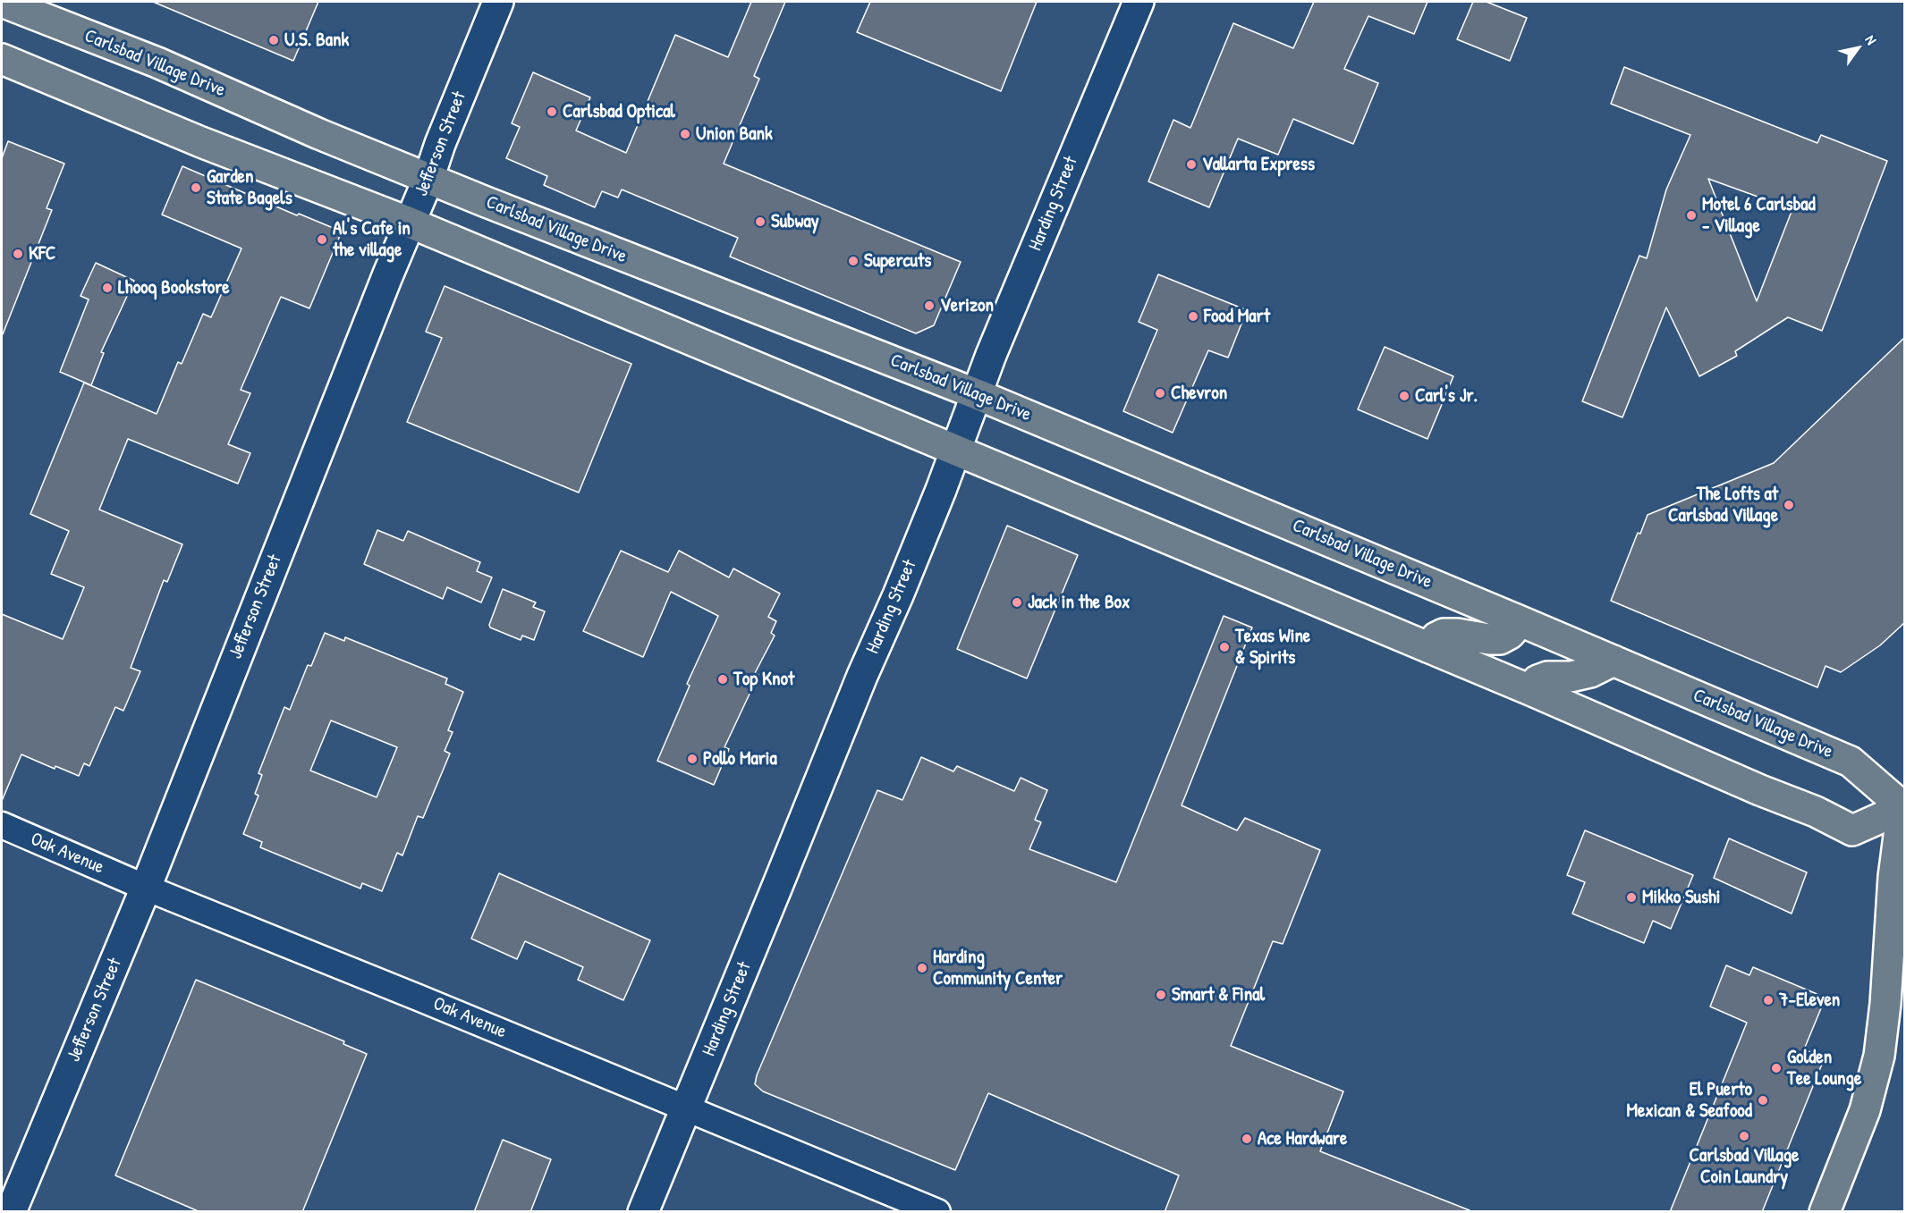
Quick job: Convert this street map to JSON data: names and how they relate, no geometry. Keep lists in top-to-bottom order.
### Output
{
  "streets": {
    "main road": ["Carlsbad Village Drive"],
    "street": ["Jefferson Street", "Harding Street", "Oak Avenue"]
  },
  "crossings": [
    ["Carlsbad Village Drive", "Jefferson Street"],
    ["Carlsbad Village Drive", "Harding Street"],
    ["Jefferson Street", "Oak Avenue"],
    ["Harding Street", "Oak Avenue"]
  ],
  "places": [
    "U.S. Bank",
    "Carlsbad Optical",
    "Union Bank",
    "Vallarta Express",
    "Garden State Bagels",
    "Motel 6 Carlsbad - Village",
    "Subway",
    "Al's Cafe in the village",
    "KFC",
    "Supercuts",
    "Lhooq Bookstore",
    "Verizon",
    "Food Mart",
    "Chevron",
    "Carl's Jr.",
    "The Lofts at Carlsbad Village",
    "Jack in the Box",
    "Texas Wine & Spirits",
    "Top Knot",
    "Pollo Maria",
    "Mikko Sushi",
    "Harding Community Center",
    "Smart & Final",
    "7-Eleven",
    "Golden Tee Lounge",
    "El Puerto Mexican & Seafood",
    "Carlsbad Village Coin Laundry",
    "Ace Hardware"
  ],
  "north": "top right"
}
